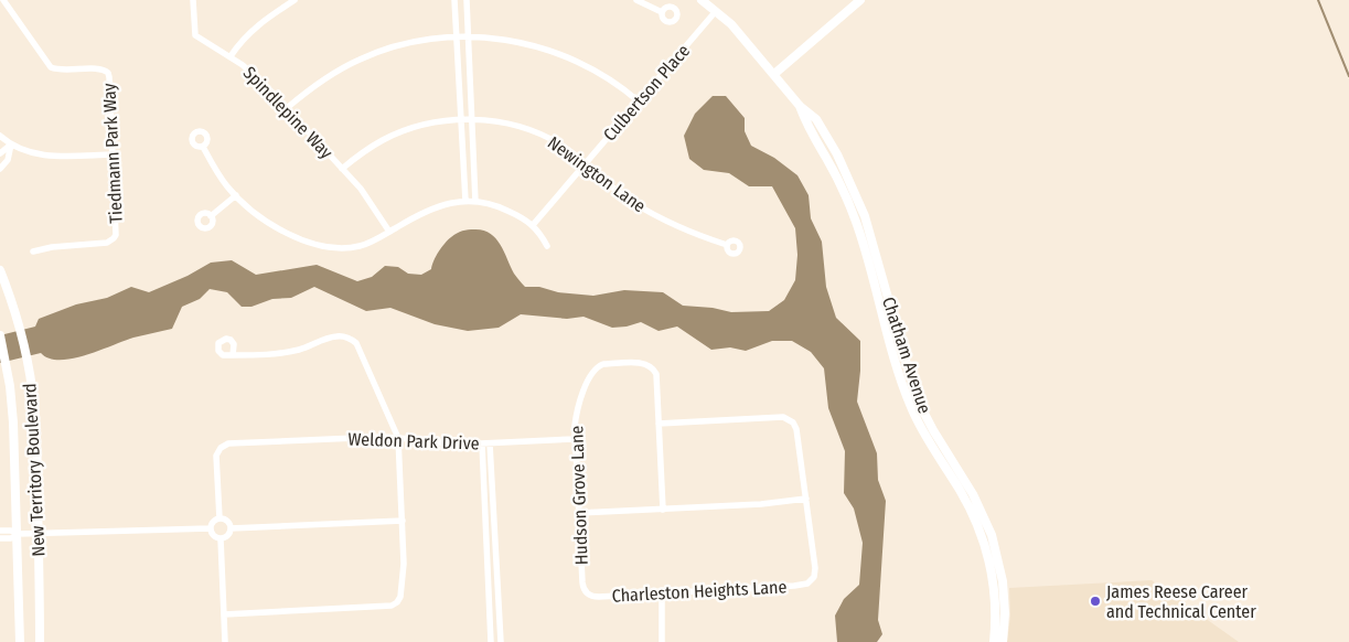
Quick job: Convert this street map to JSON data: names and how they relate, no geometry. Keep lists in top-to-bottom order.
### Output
{
  "streets": {
    "street": [
      "Culbertson Place",
      "Spindlepine Way",
      "Tiedmann Park Way",
      "Newington Lane",
      "Chatham Avenue",
      "Weldon Park Drive",
      "New Territory Boulevard",
      "Hudson Grove Lane",
      "Charleston Heights Lane"
    ]
  },
  "crossings": [
    ["Culbertson Place", "Newington Lane"],
    ["Culbertson Place", "Chatham Avenue"],
    ["Spindlepine Way", "Newington Lane"],
    ["Weldon Park Drive", "Hudson Grove Lane"],
    ["Hudson Grove Lane", "Charleston Heights Lane"]
  ],
  "places": ["James Reese Career and Technical Center"]
}
